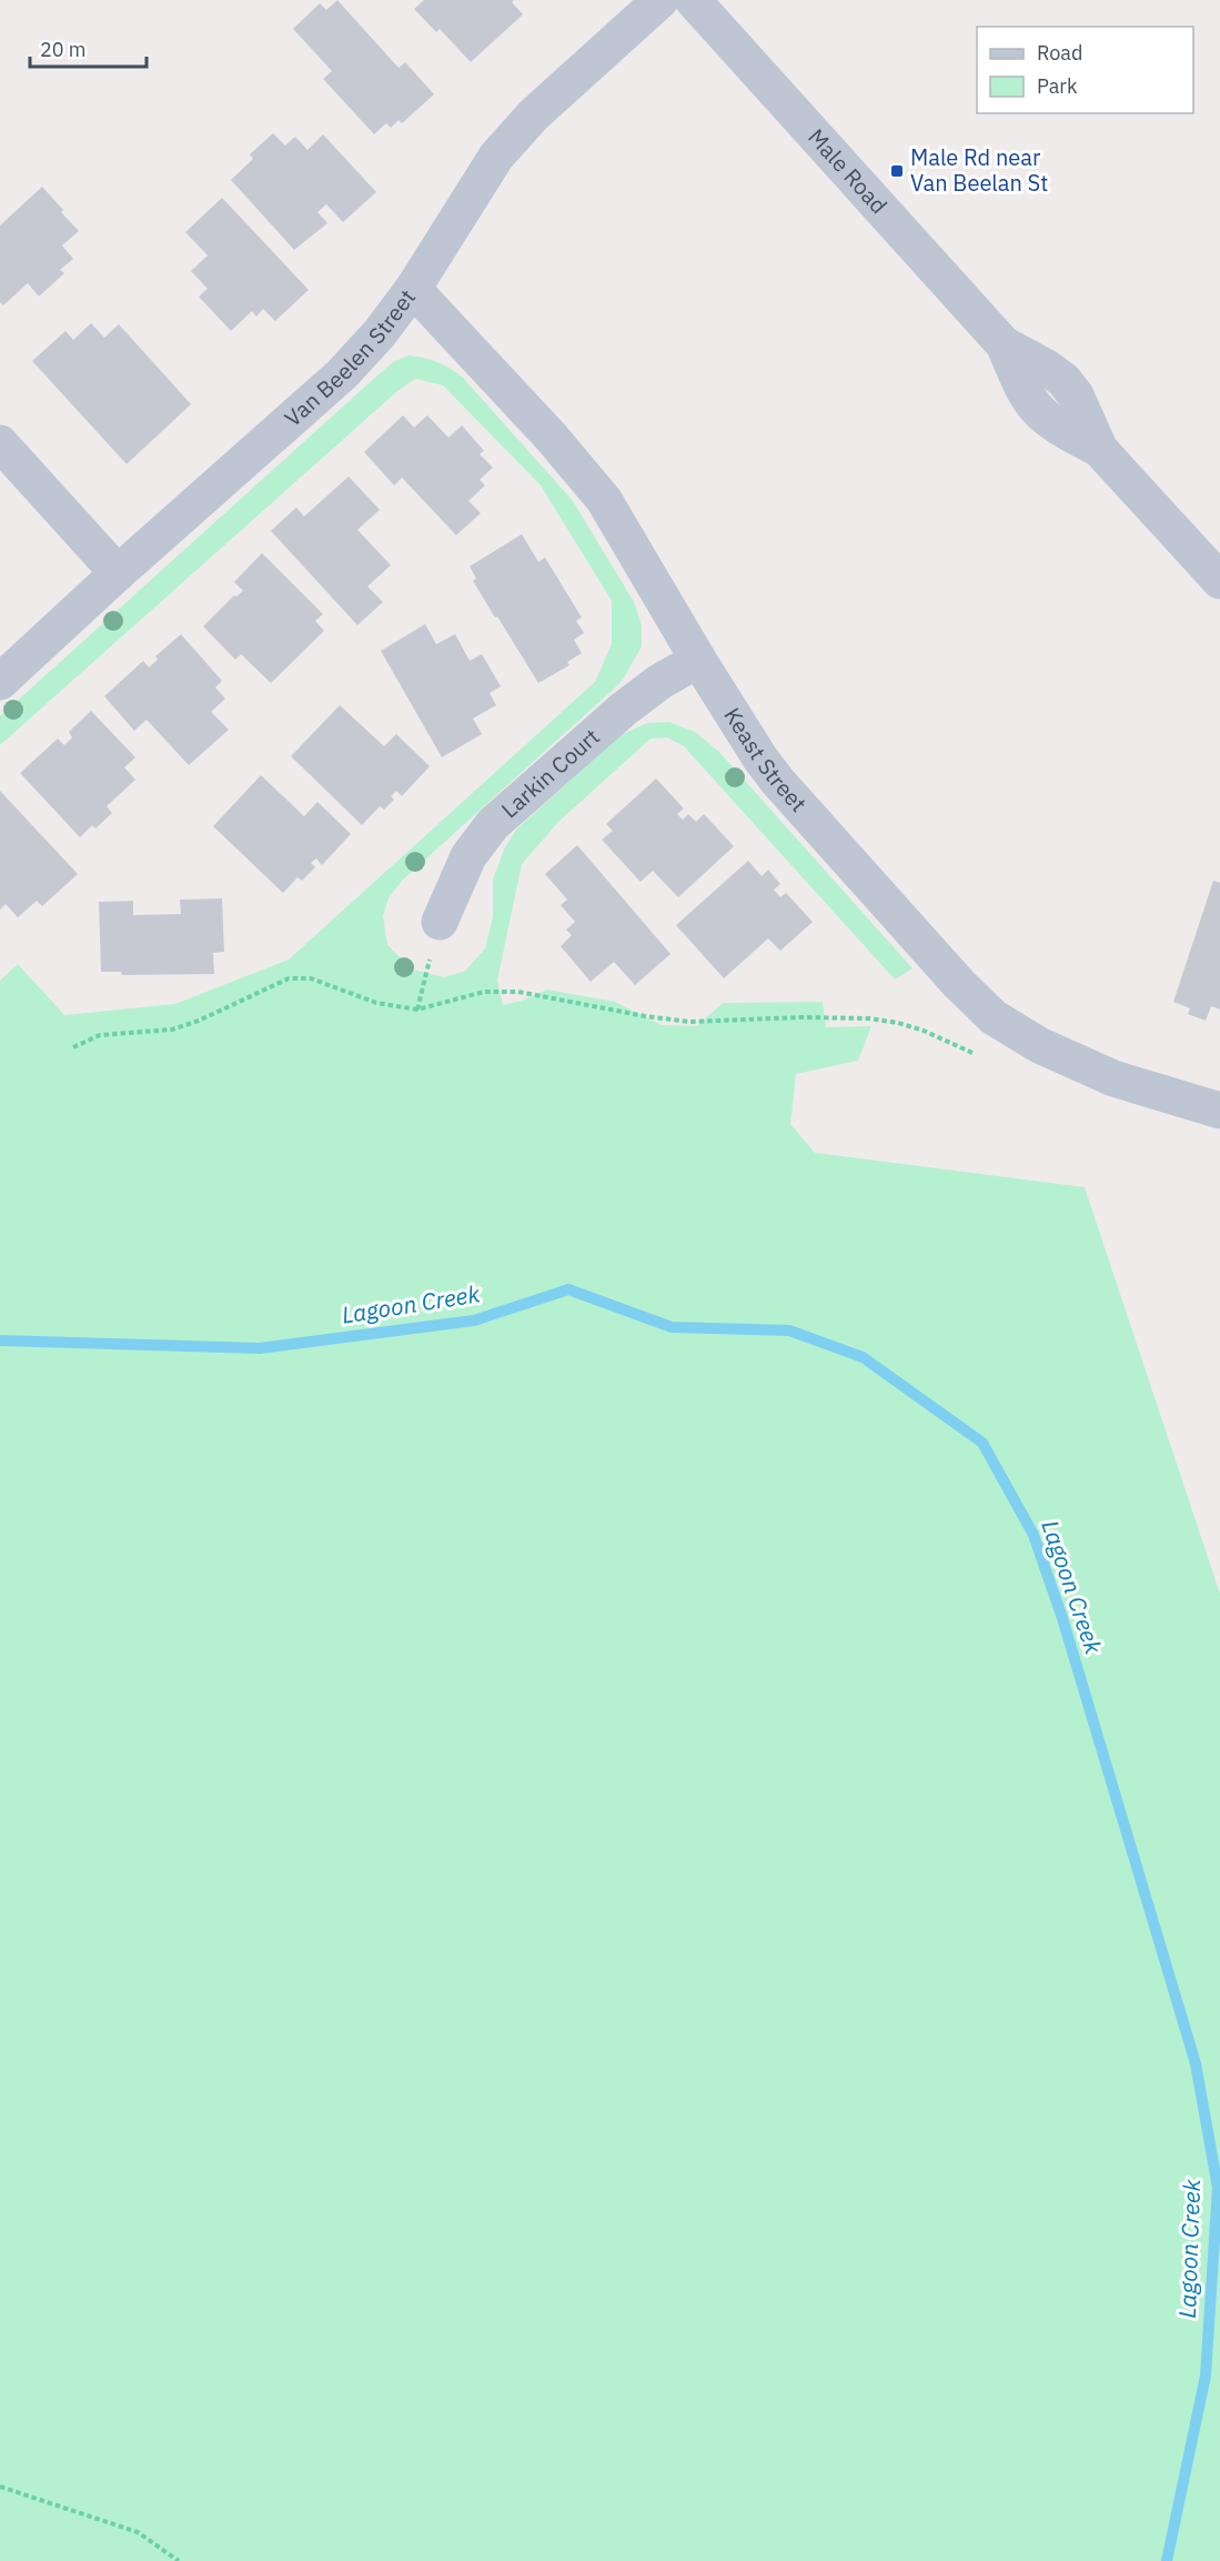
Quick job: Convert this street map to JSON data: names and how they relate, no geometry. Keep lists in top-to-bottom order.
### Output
{
  "streets": {
    "street": [
      "Male Road",
      "Van Beelen Street",
      "Keast Street",
      "Larkin Court"
    ]
  },
  "crossings": [
    ["Van Beelen Street", "Keast Street"],
    ["Keast Street", "Larkin Court"]
  ],
  "water": ["Lagoon Creek"],
  "places": {
    "transit": ["Male Rd near Van Beelan St"]
  },
  "legend": ["Road", "Park"],
  "scale_bar": "20 m"
}
